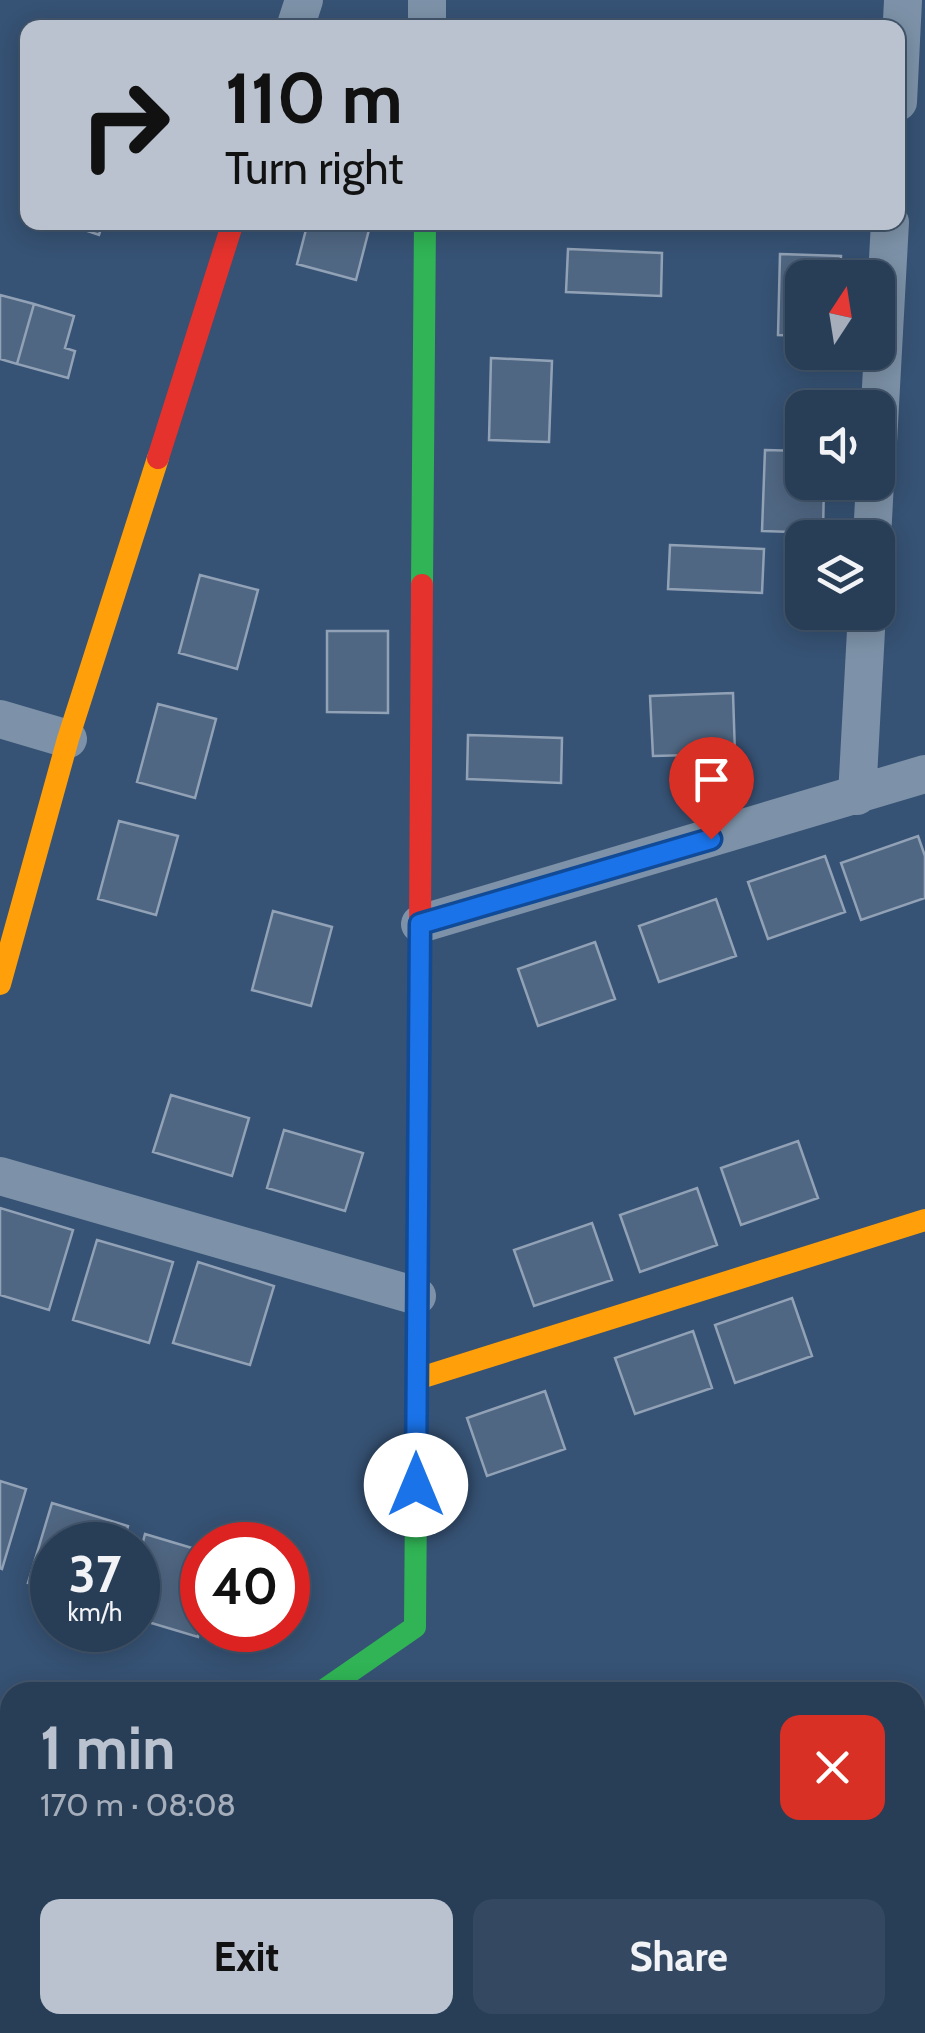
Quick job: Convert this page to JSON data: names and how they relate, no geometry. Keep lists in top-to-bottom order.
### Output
{
  "north": "top",
  "page": {
    "turn": ["110 m", "Turn right"],
    "speed": "37 km/h",
    "limit": "40",
    "heading": ["1 min", "170 m · 08:08"],
    "buttons": ["Exit", "Share"]
  }
}
